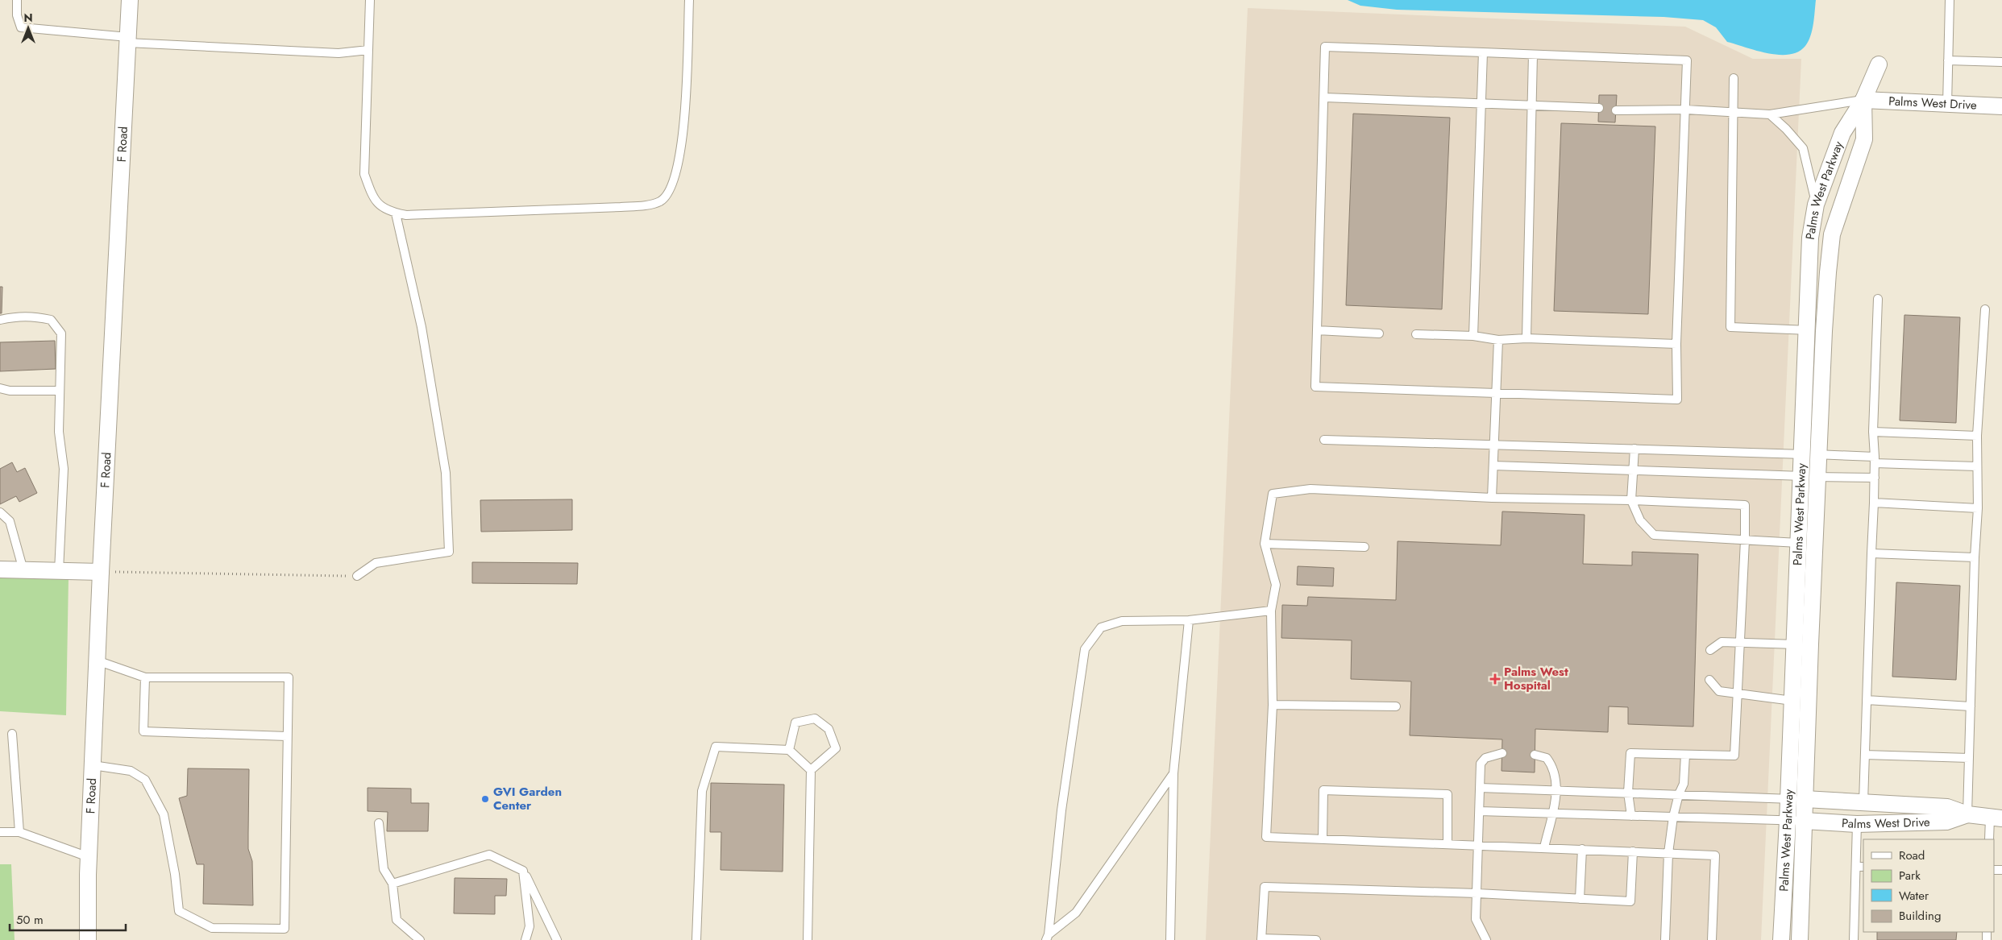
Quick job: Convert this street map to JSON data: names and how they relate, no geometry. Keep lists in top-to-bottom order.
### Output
{
  "streets": {
    "street": ["Palms West Drive", "F Road", "Palms West Parkway"]
  },
  "crossings": [
    ["Palms West Drive", "Palms West Parkway"]
  ],
  "places": {
    "health": ["Palms West Hospital"],
    "other": ["GVI Garden Center"]
  },
  "legend": [
    "Road",
    "Park",
    "Water",
    "Building"
  ],
  "scale_bar": "50 m",
  "north": "top"
}
